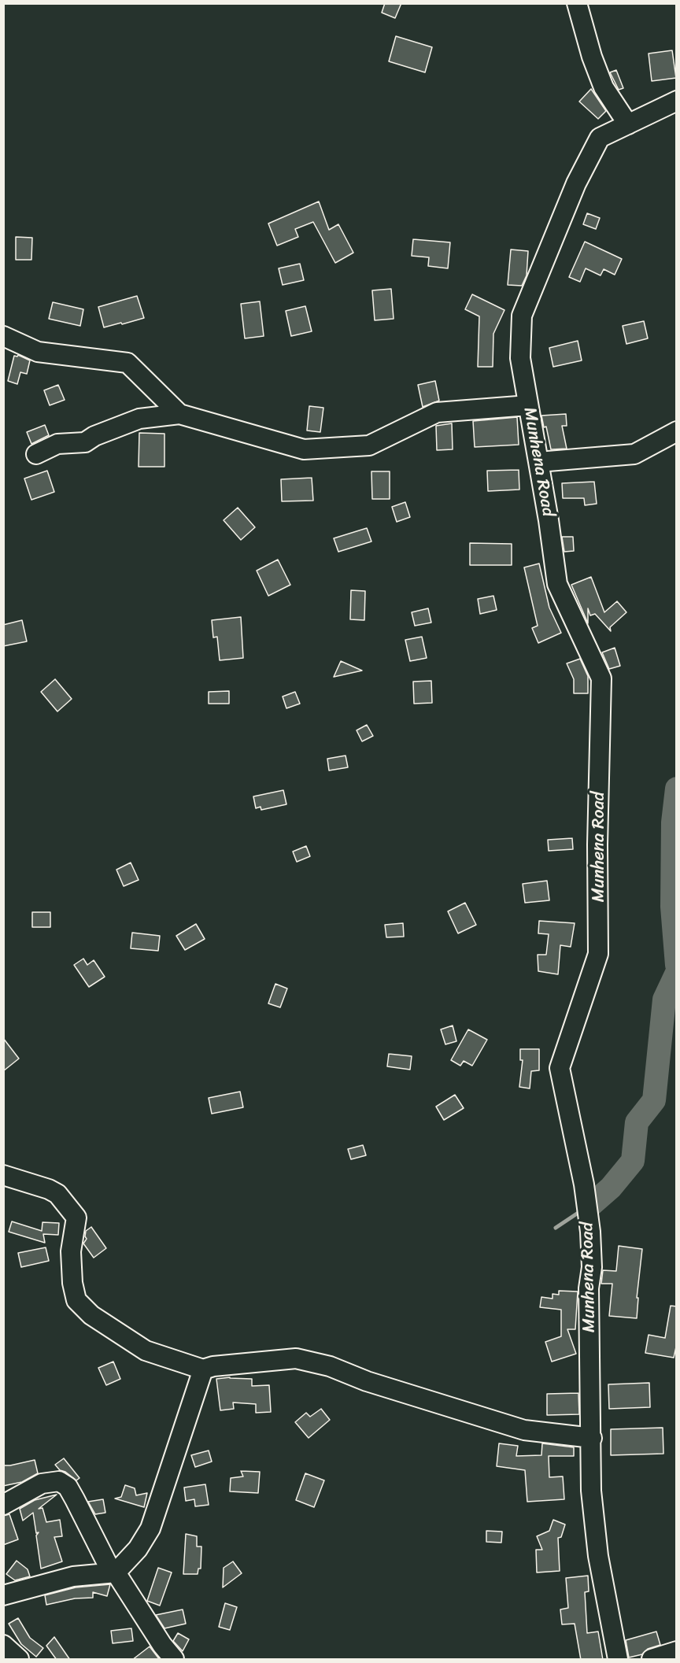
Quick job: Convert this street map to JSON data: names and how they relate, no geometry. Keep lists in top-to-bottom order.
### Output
{
  "streets": {
    "street": ["Munhena Road"]
  }
}
